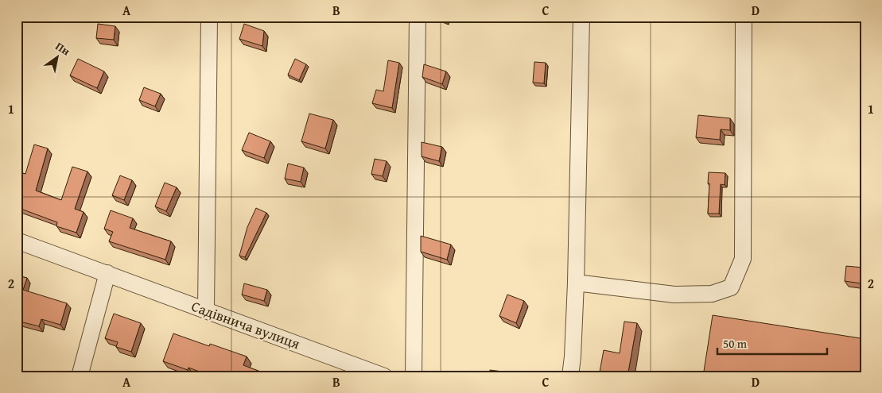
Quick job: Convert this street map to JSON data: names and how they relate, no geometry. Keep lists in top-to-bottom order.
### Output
{
  "streets": {
    "street": ["Садівнича вулиця"]
  },
  "scale_bar": "50 m",
  "north": "top right",
  "grid": {
    "columns": [
      "A",
      "B",
      "C",
      "D"
    ],
    "rows": ["1", "2"]
  }
}
